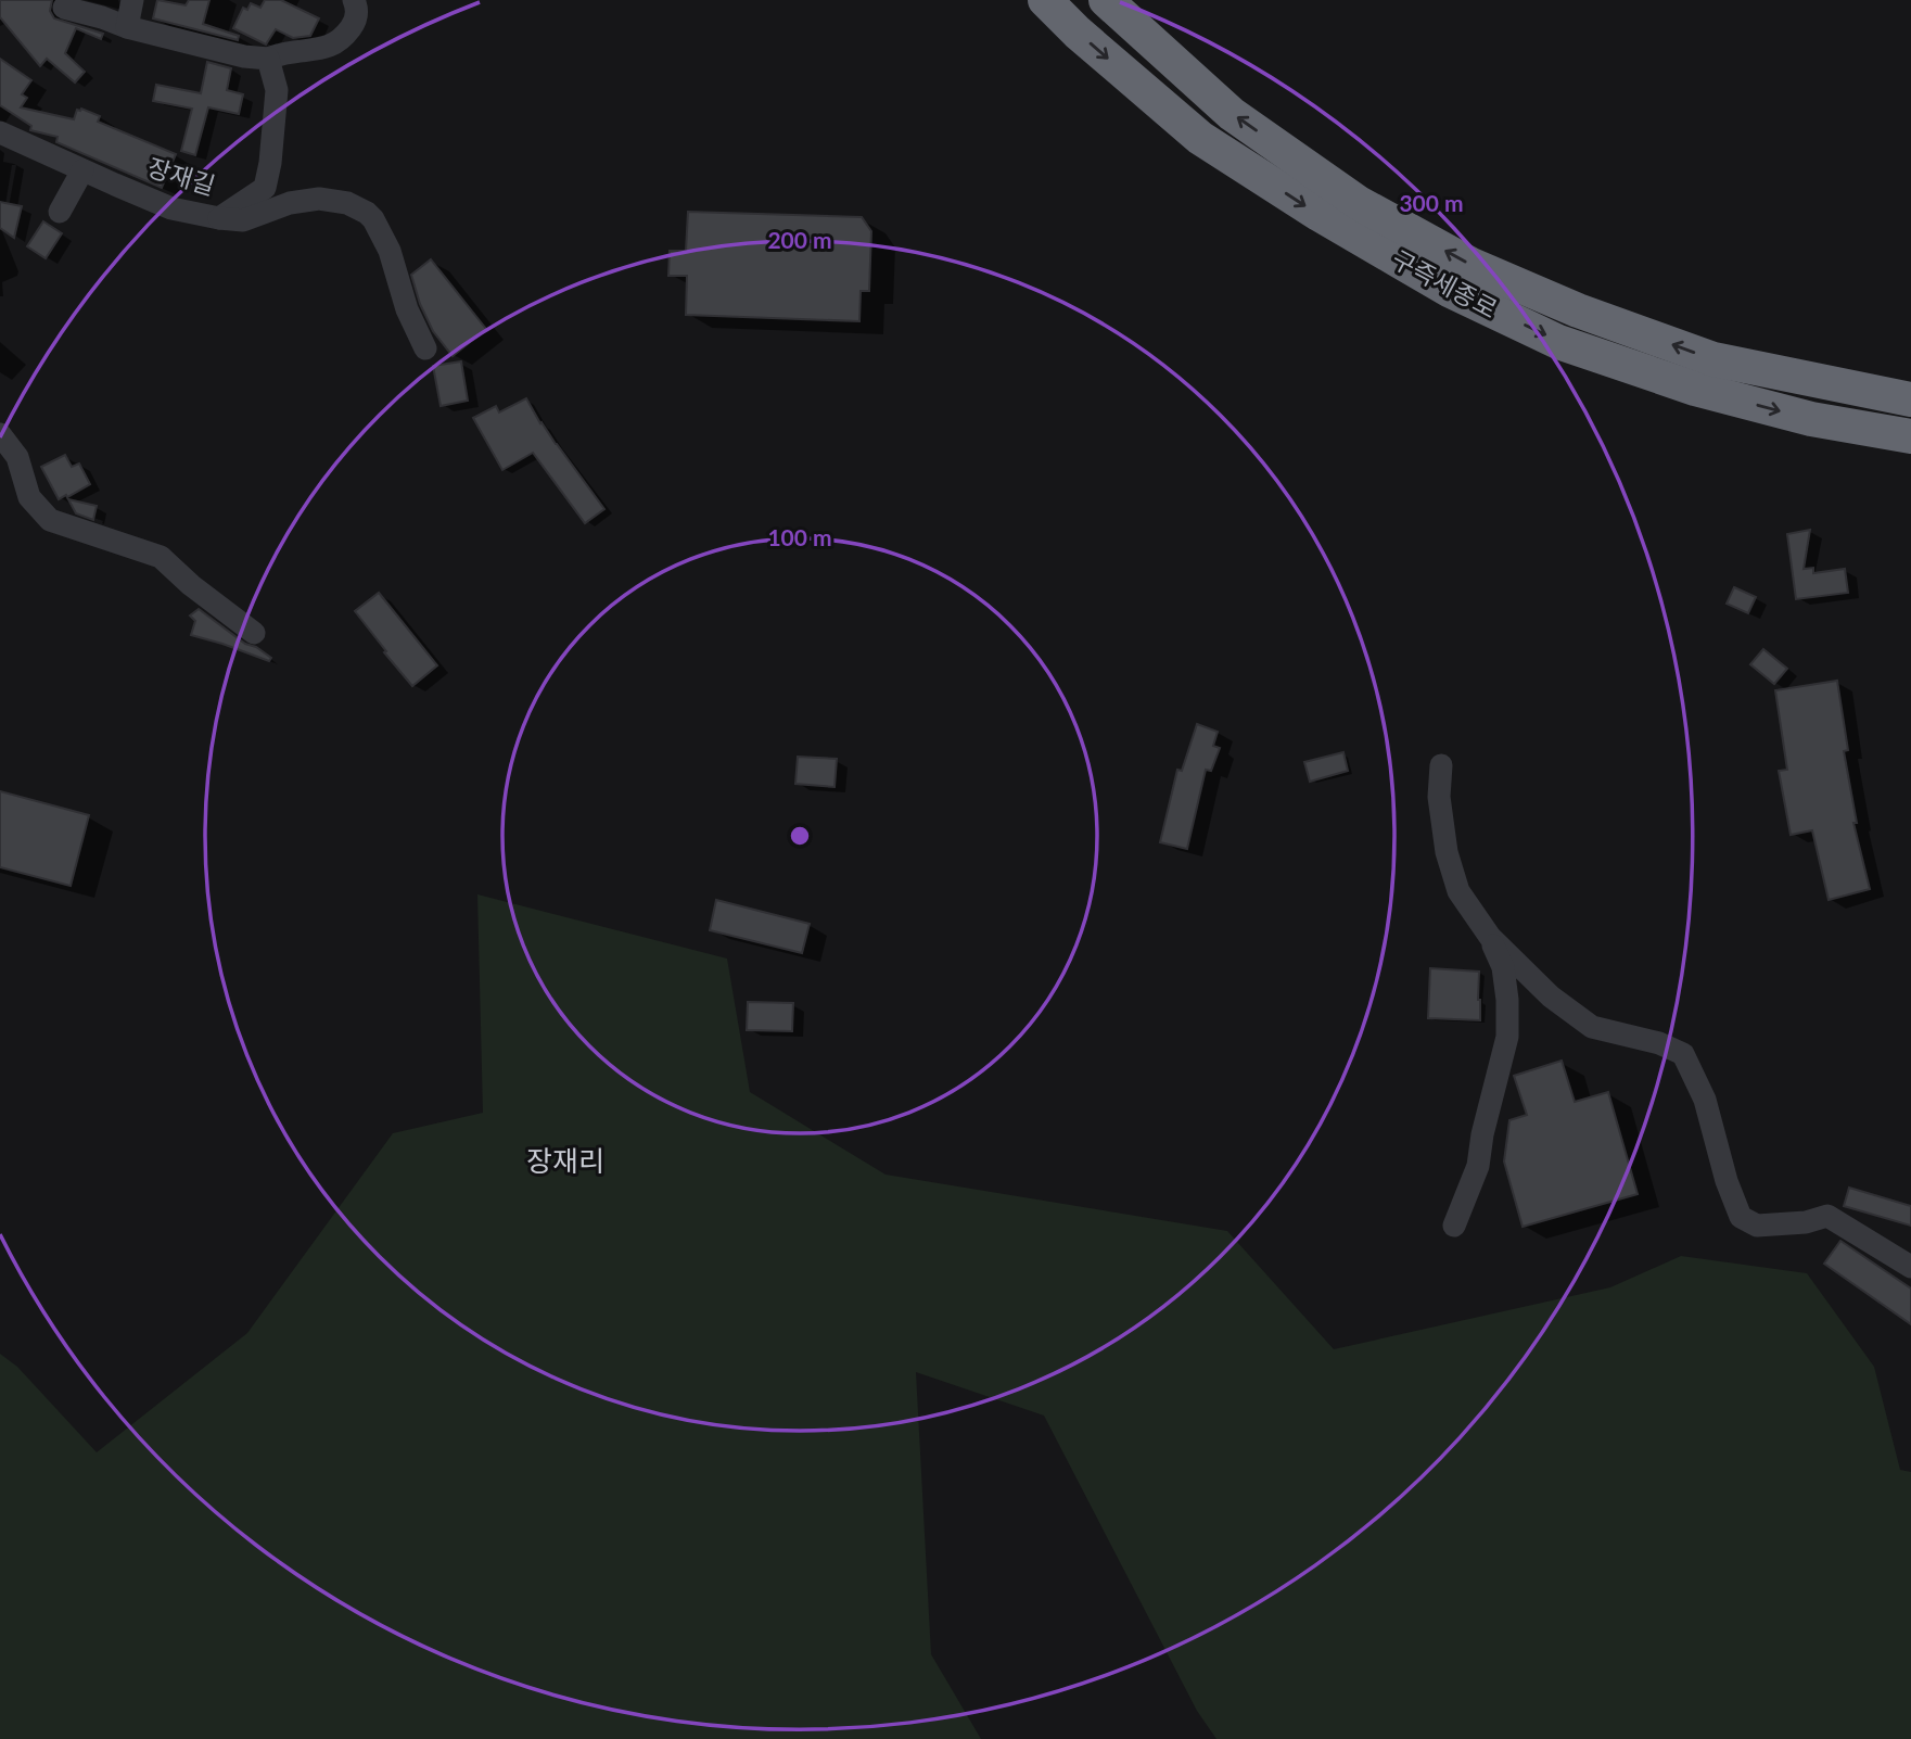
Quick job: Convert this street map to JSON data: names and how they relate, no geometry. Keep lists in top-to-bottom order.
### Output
{
  "streets": {
    "highway": ["구즉세종로"],
    "street": ["장재길"]
  },
  "districts": ["장재리"],
  "rings": ["300 m", "200 m", "100 m"]
}
